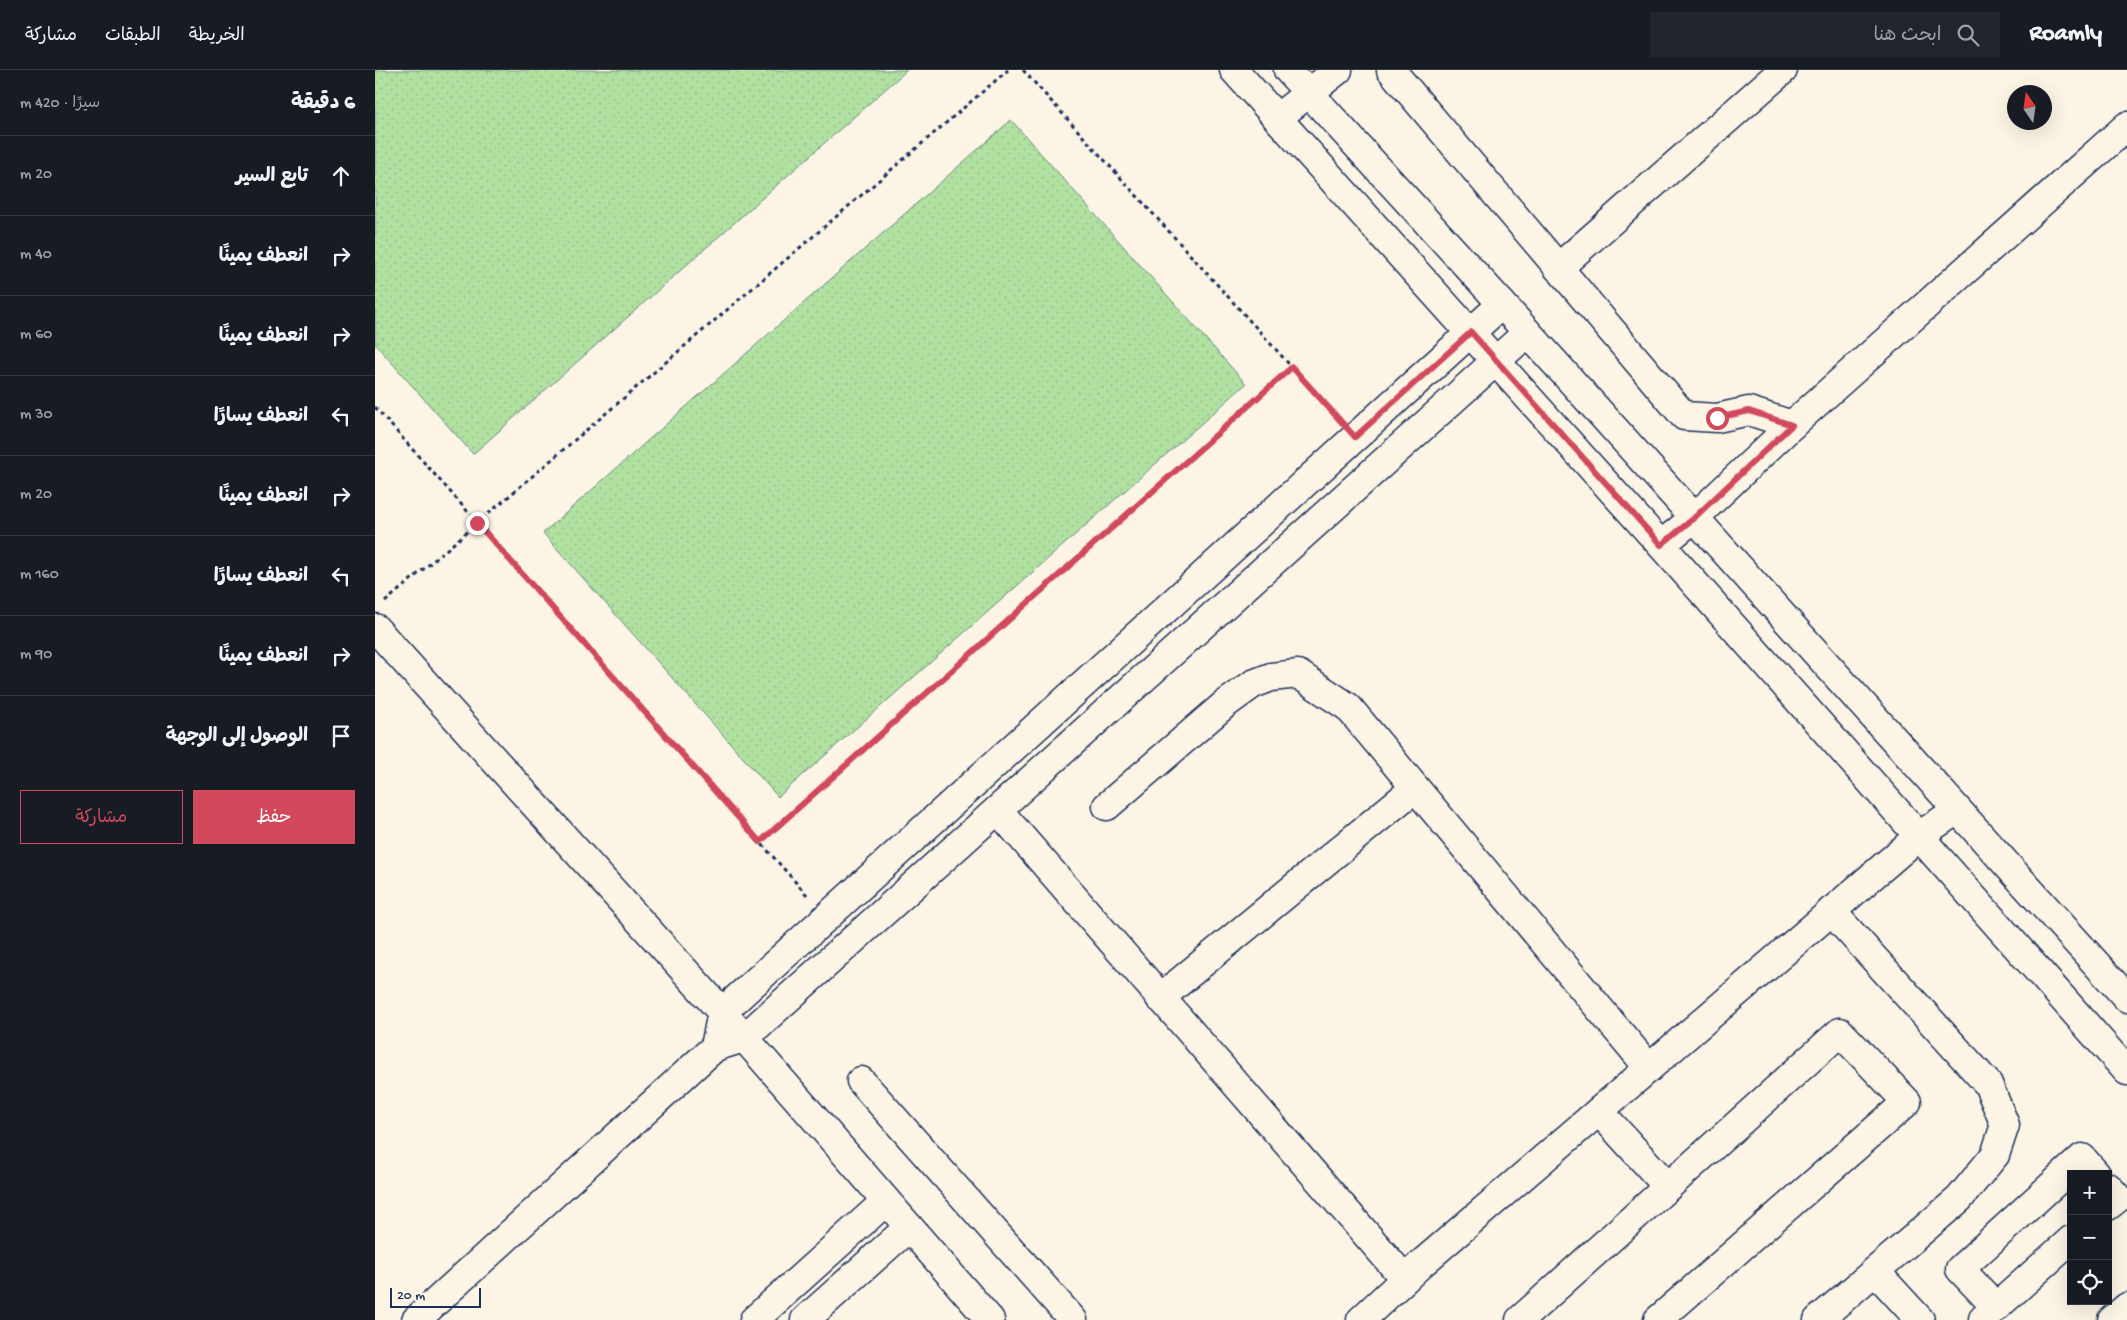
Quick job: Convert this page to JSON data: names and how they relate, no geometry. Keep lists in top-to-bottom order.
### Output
{
  "scale_bar": "20 m",
  "north": "top",
  "page": {
    "header": "Roamly",
    "search": "ابحث هنا",
    "nav": ["الخريطة", "الطبقات", "مشاركة"],
    "heading": ["6 دقيقة", "سيرًا · 420 m"],
    "list": [
      ["تابع السير", "20 m"],
      ["انعطف يمينًا", "40 m"],
      ["انعطف يمينًا", "60 m"],
      ["انعطف يسارًا", "30 m"],
      ["انعطف يمينًا", "20 m"],
      ["انعطف يسارًا", "160 m"],
      ["انعطف يمينًا", "90 m"],
      "الوصول إلى الوجهة"
    ],
    "buttons": ["حفظ", "مشاركة"],
    "map_buttons": ["+", "−"],
    "scale": "20 m"
  }
}
